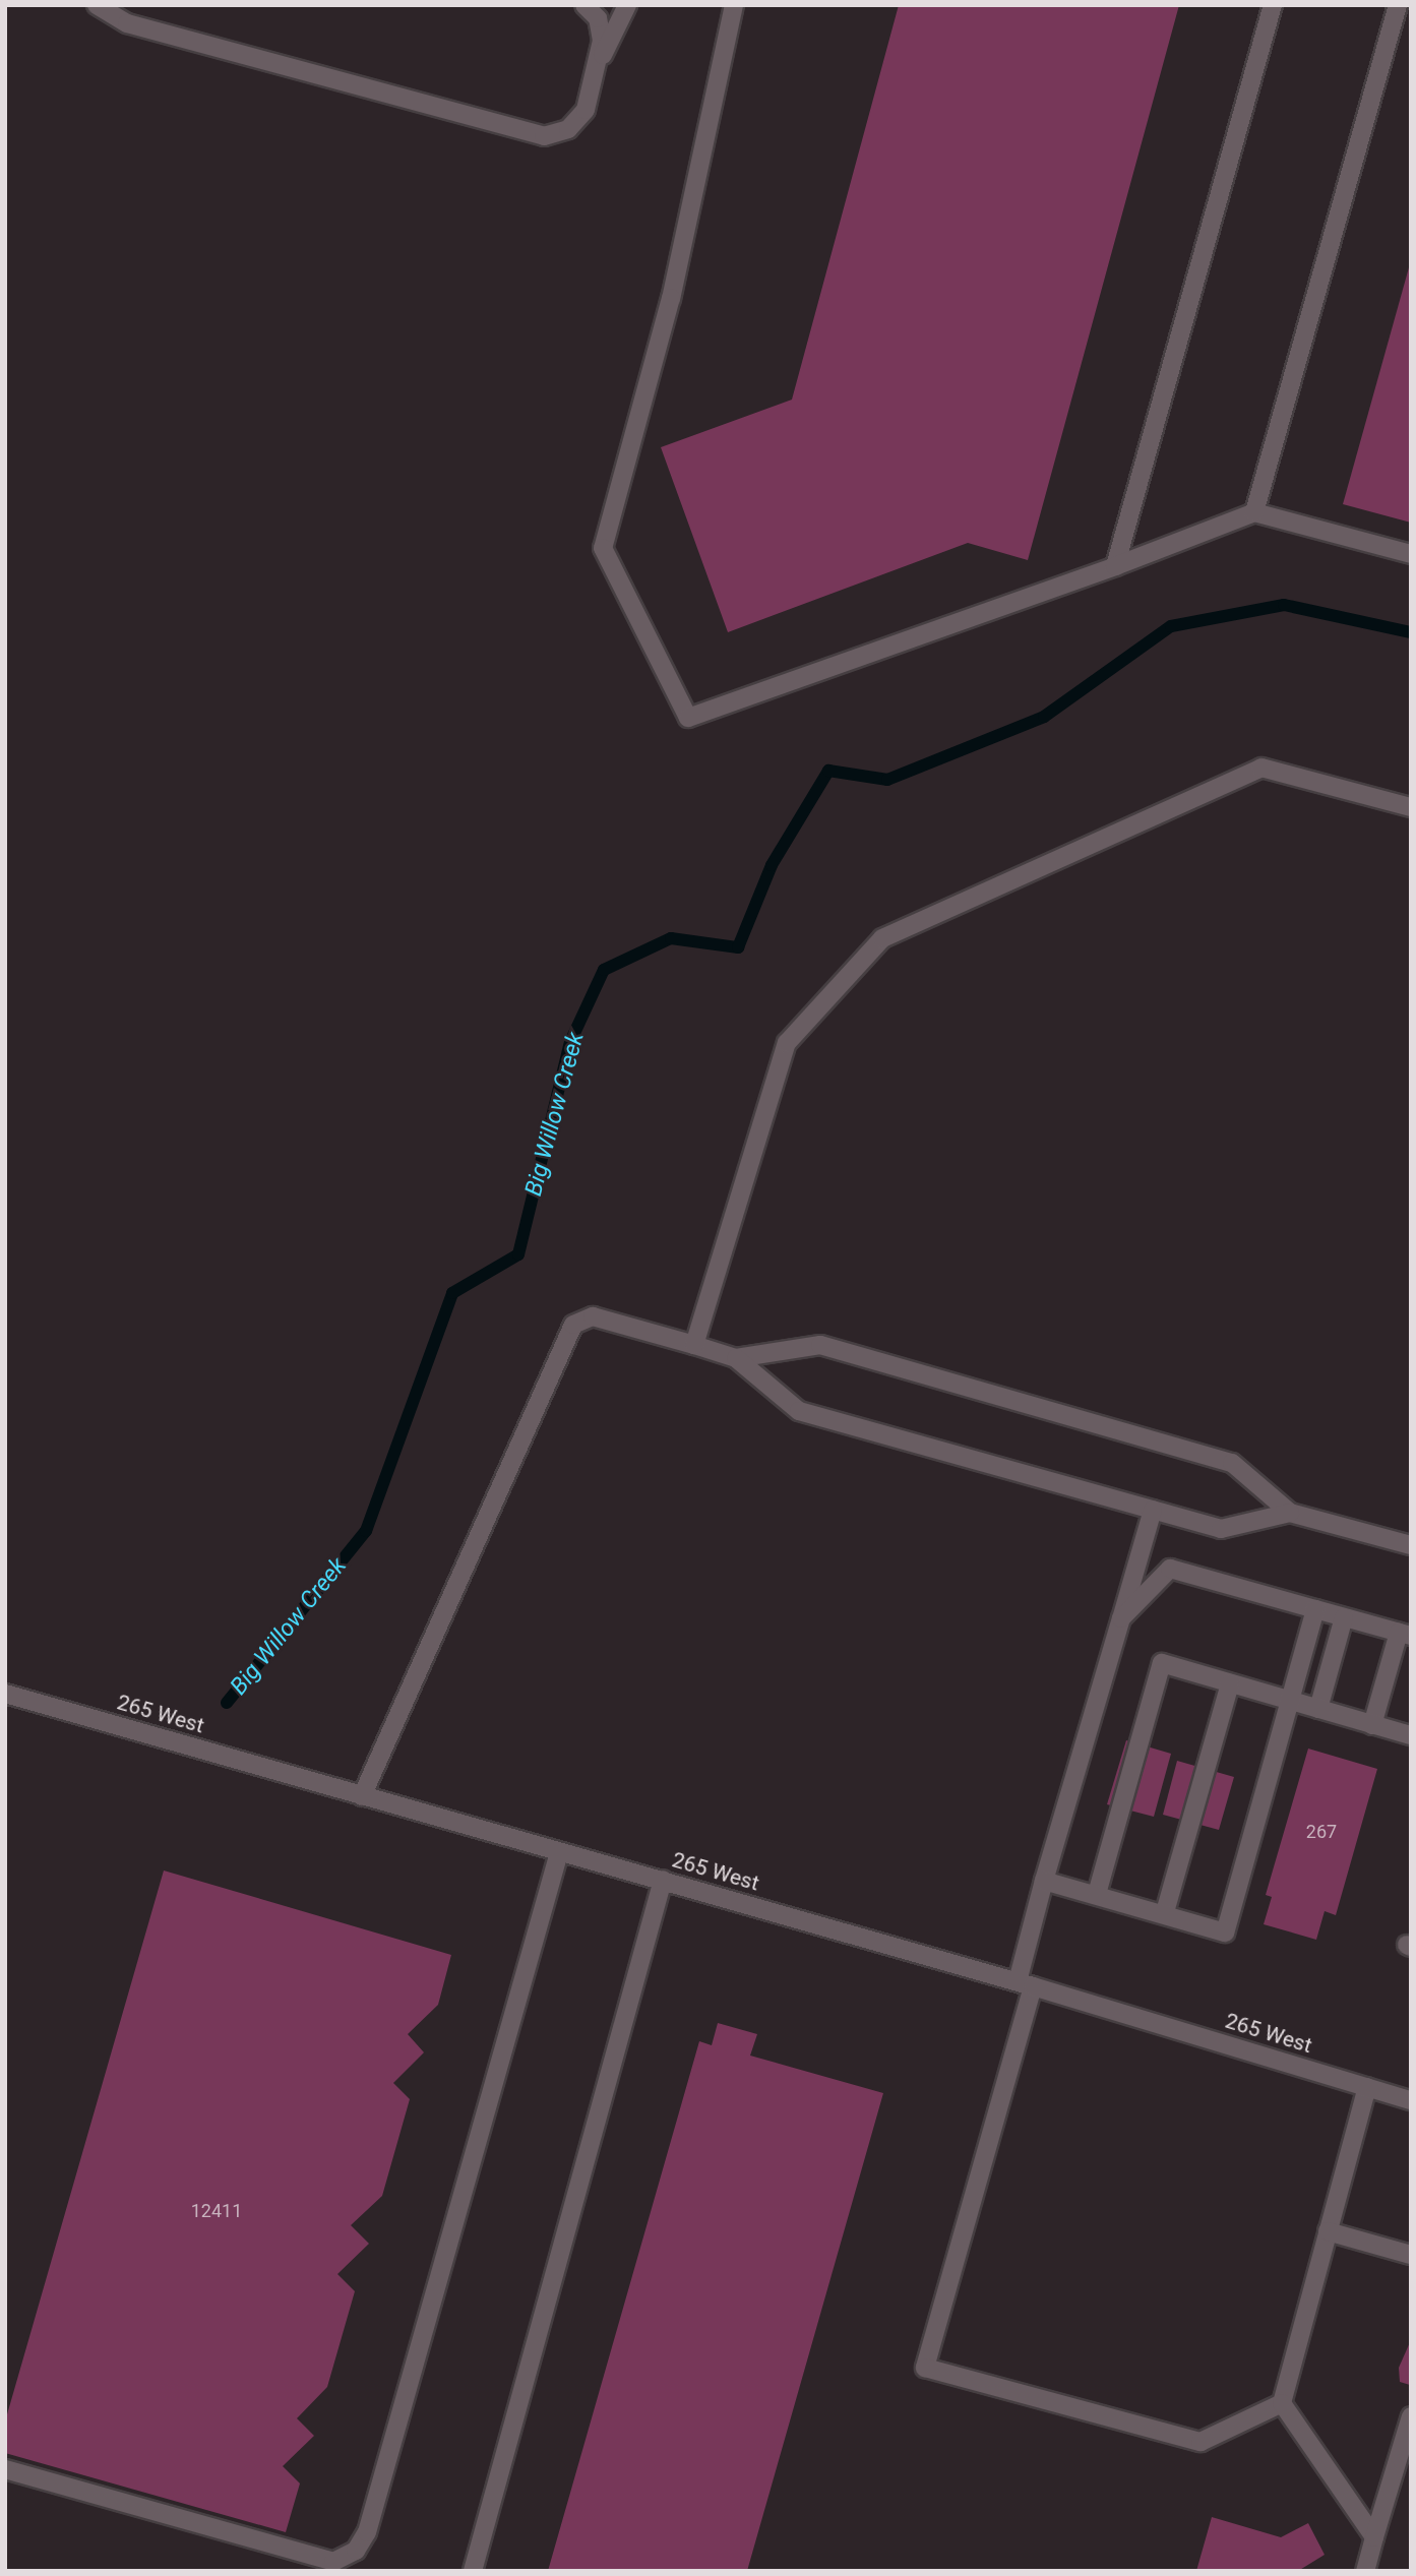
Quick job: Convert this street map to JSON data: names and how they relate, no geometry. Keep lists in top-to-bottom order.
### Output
{
  "streets": {
    "street": ["265 West"]
  },
  "water": ["Big Willow Creek"],
  "house_numbers": ["267", "12411"]
}
